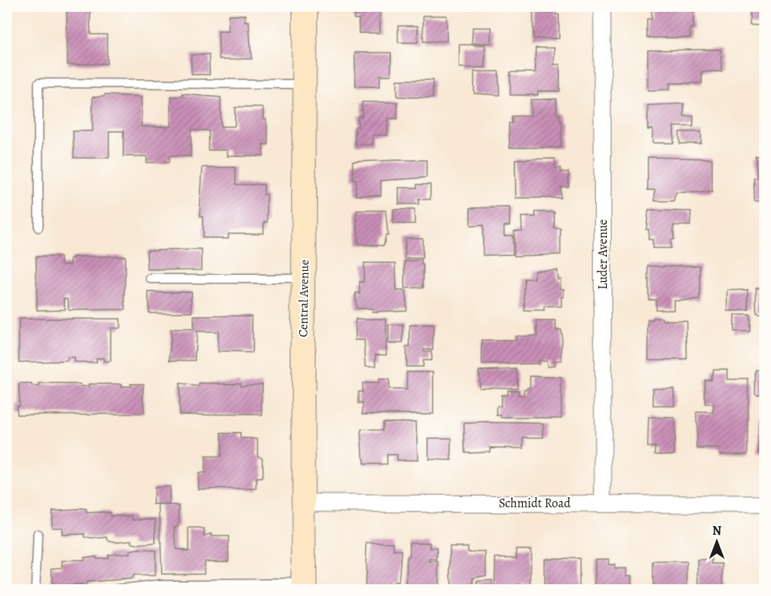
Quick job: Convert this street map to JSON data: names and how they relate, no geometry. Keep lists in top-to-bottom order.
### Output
{
  "streets": {
    "street": ["Luder Avenue", "Central Avenue", "Schmidt Road"]
  },
  "crossings": [
    ["Luder Avenue", "Schmidt Road"],
    ["Central Avenue", "Schmidt Road"]
  ],
  "north": "top"
}
